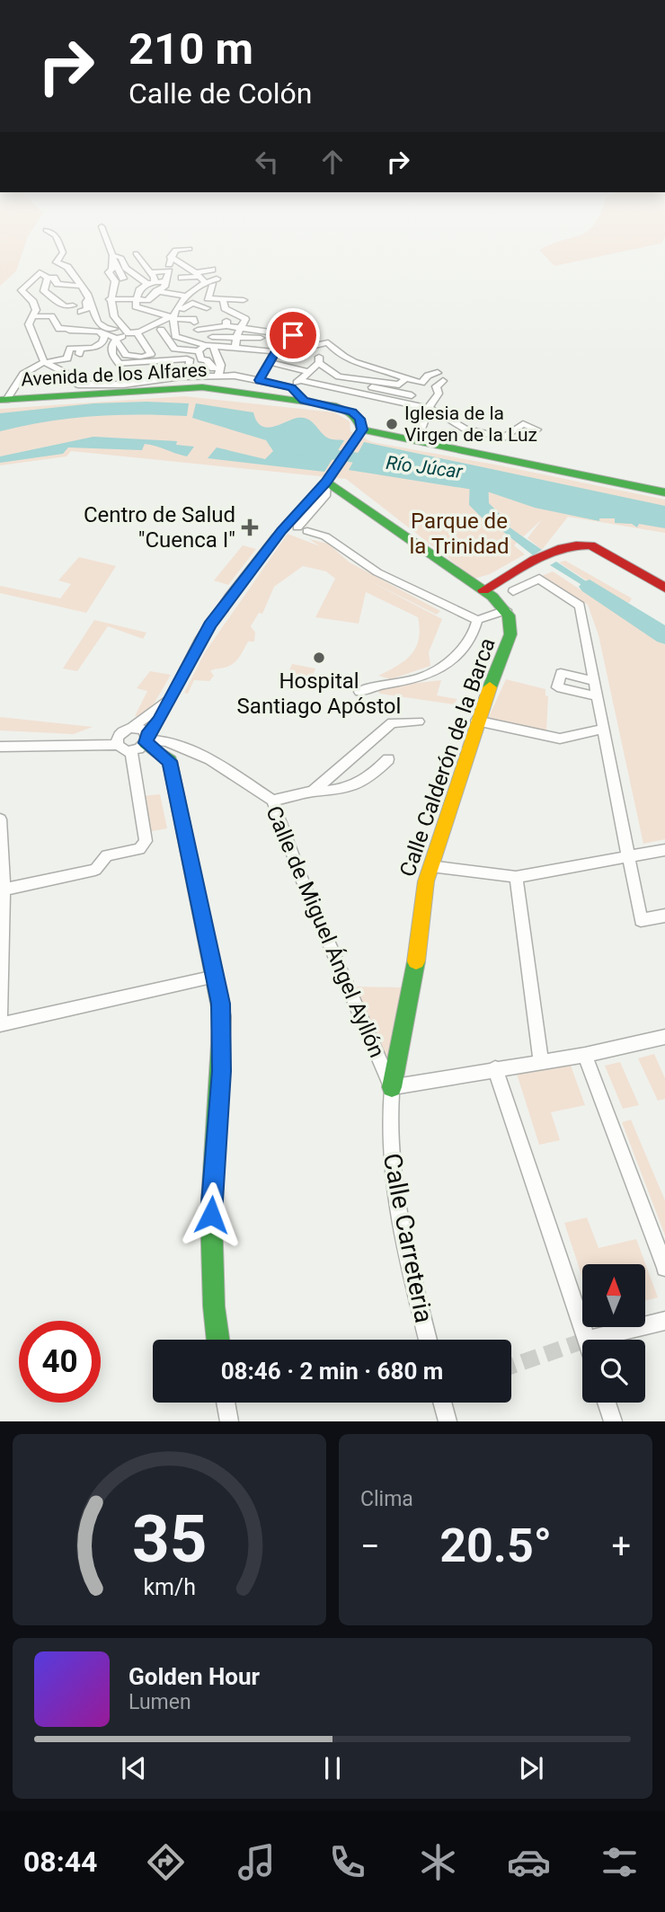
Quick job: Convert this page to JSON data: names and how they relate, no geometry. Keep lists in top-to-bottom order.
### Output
{
  "streets": {
    "street": [
      "Avenida de los Alfares",
      "Calle Calderón de la Barca",
      "Calle de Miguel Ángel Ayllón",
      "Calle Carreteria"
    ]
  },
  "crossings": [
    ["Calle Calderón de la Barca", "Calle de Miguel Ángel Ayllón"],
    ["Calle Calderón de la Barca", "Calle Carreteria"],
    ["Calle de Miguel Ángel Ayllón", "Calle Carreteria"]
  ],
  "water": ["Río Júcar"],
  "parks": ["Parque de la Trinidad"],
  "places": {
    "other": ["Iglesia de la Virgen de la Luz", "Hospital Santiago Apóstol"],
    "health": ["Centro de Salud \"Cuenca I\""]
  },
  "north": "top",
  "page": {
    "turn": ["210 m", "Calle de Colón"],
    "limit": "40",
    "trip": "08:46 · 2 min · 680 m",
    "tile": "Clima",
    "heat": ["−", "20.5°", "+"],
    "song": ["Golden Hour", "Lumen"],
    "tabs": "08:44",
    "gauge": ["35", "km/h"]
  }
}
